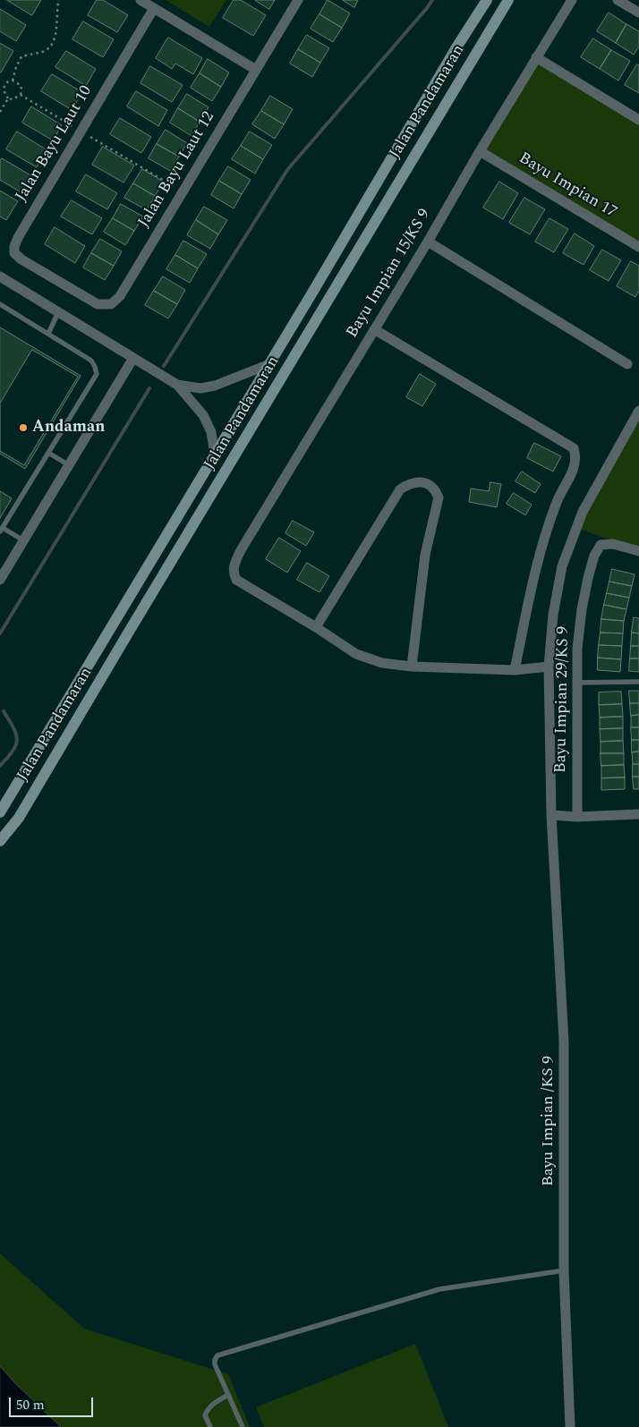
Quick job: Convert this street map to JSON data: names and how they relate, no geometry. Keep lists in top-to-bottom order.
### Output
{
  "streets": {
    "main road": ["Jalan Pandamaran"],
    "street": [
      "Jalan Bayu Laut 10",
      "Jalan Bayu Laut 12",
      "Bayu Impian 17",
      "Bayu Impian 15/KS 9",
      "Bayu Impian 29/KS 9",
      "Bayu Impian /KS 9"
    ]
  },
  "crossings": [
    ["Jalan Bayu Laut 10", "Jalan Bayu Laut 12"],
    ["Bayu Impian 17", "Bayu Impian 15/KS 9"]
  ],
  "places": ["Andaman"],
  "scale_bar": "50 m"
}
